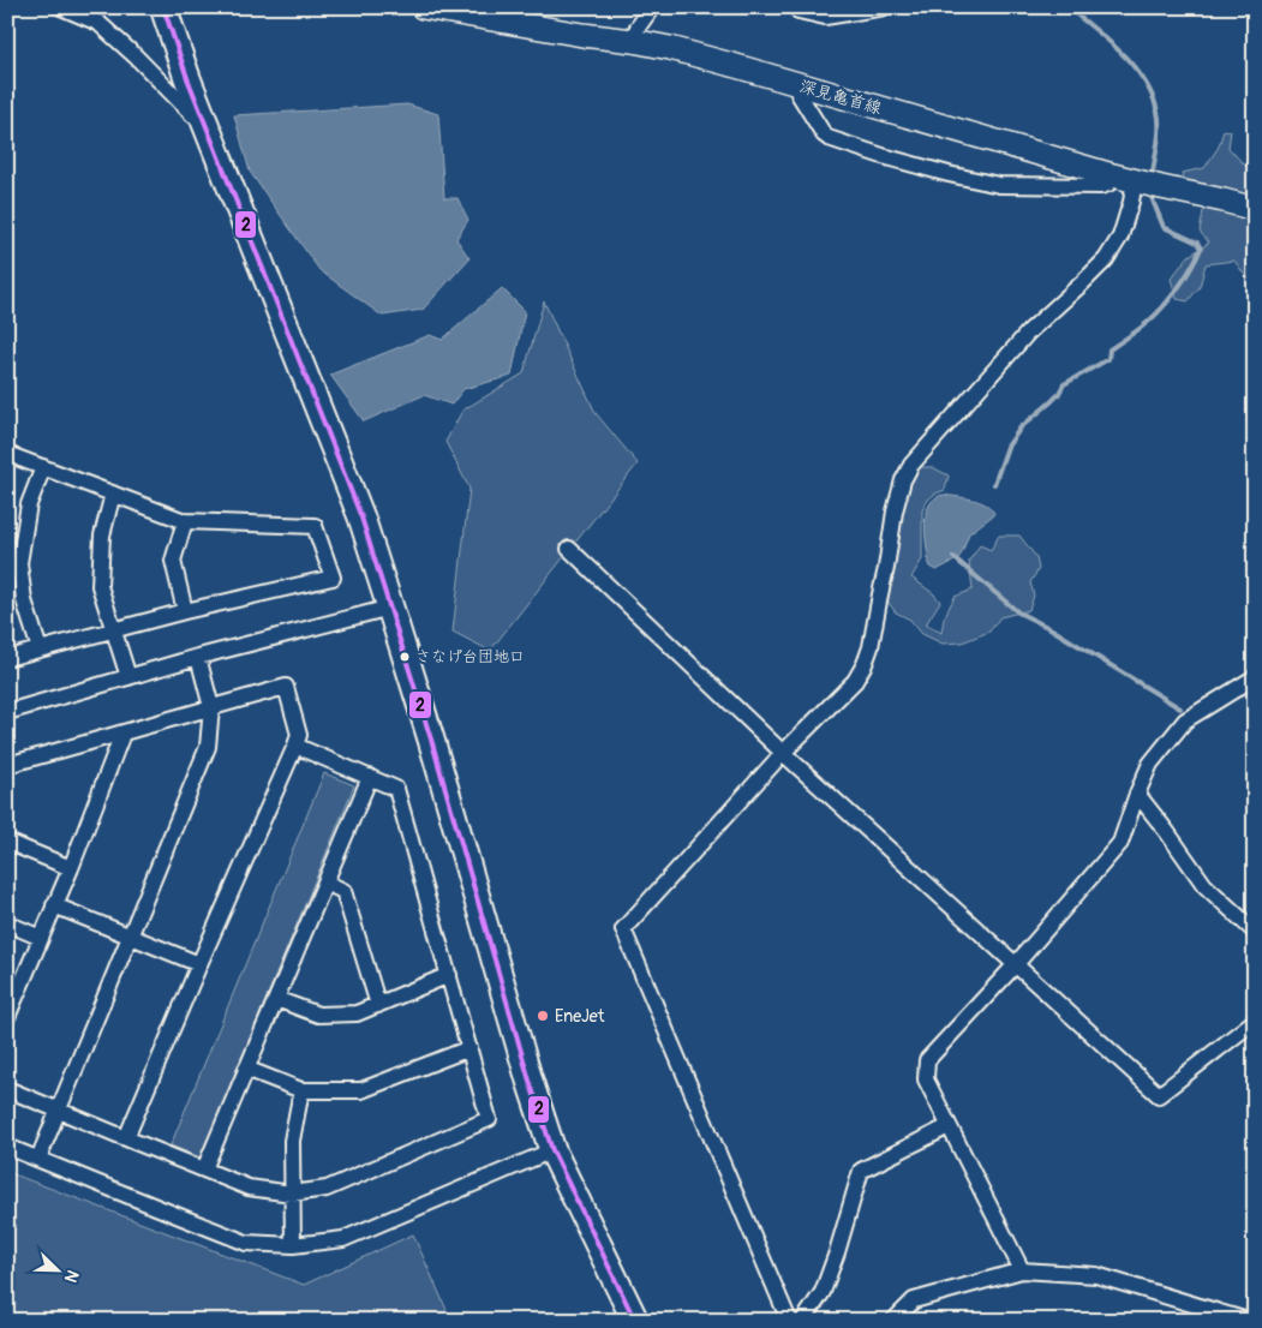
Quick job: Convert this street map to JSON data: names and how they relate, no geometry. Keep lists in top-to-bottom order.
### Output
{
  "streets": {
    "main road": ["深見亀首線"]
  },
  "places": ["さなげ台団地口", "EneJet"],
  "lines": ["transit line 2"],
  "north": "bottom right"
}
